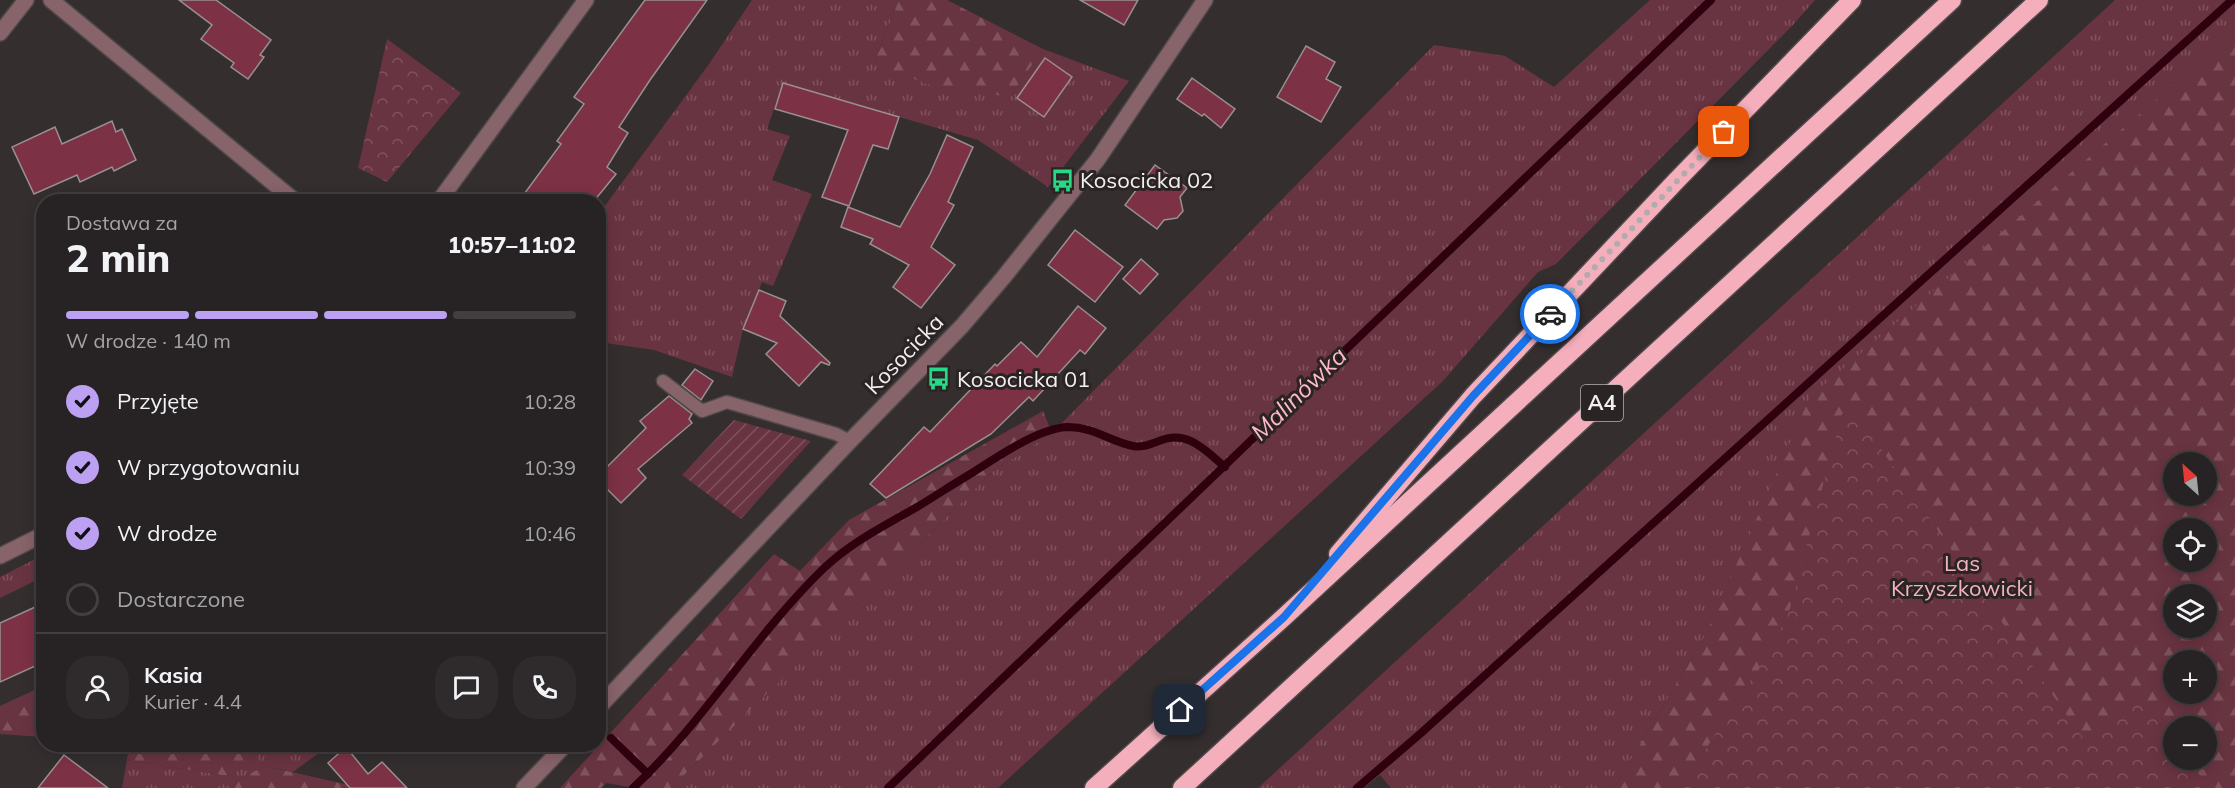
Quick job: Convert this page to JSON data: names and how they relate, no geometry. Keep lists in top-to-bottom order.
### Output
{
  "streets": {
    "highway": ["A4"],
    "street": ["Kosocicka"]
  },
  "water": ["Malinówka"],
  "parks": ["Las Krzyszkowicki"],
  "places": {
    "bus stop": ["Kosocicka 02", "Kosocicka 01"]
  },
  "north": "top left",
  "page": {
    "heading": ["2 min", "Dostawa za", "10:57–11:02"],
    "panel": ["Kasia", "Kurier · 4.4"],
    "bar": "W drodze · 140 m",
    "list": [
      ["Przyjęte", "10:28"],
      ["W przygotowaniu", "10:39"],
      ["W drodze", "10:46"],
      "Dostarczone"
    ],
    "map_buttons": ["+", "−"]
  }
}
